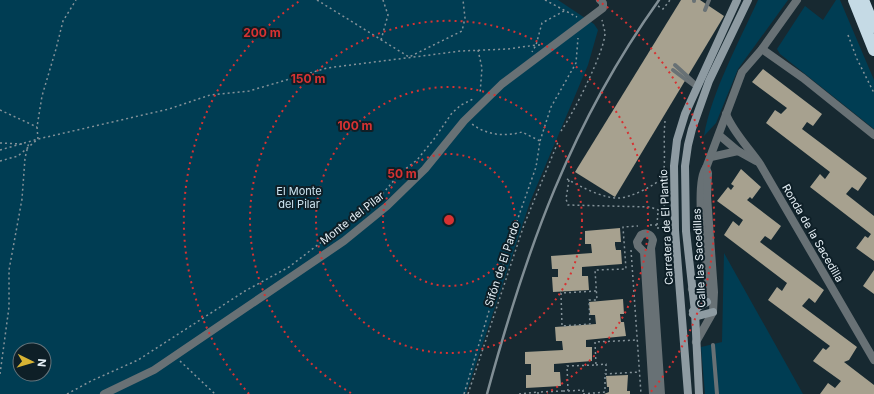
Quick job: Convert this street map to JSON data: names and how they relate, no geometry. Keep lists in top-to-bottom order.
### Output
{
  "streets": {
    "street": [
      "Monte del Pilar",
      "Carretera de El Plantío",
      "Ronda de la Sacedilla",
      "Calle las Sacedillas"
    ],
    "path": ["Sifón de El Pardo"]
  },
  "crossings": [
    ["Carretera de El Plantío", "Calle las Sacedillas"]
  ],
  "parks": ["El Monte del Pilar"],
  "north": "right",
  "rings": [
    "200 m",
    "150 m",
    "100 m",
    "50 m"
  ]
}
